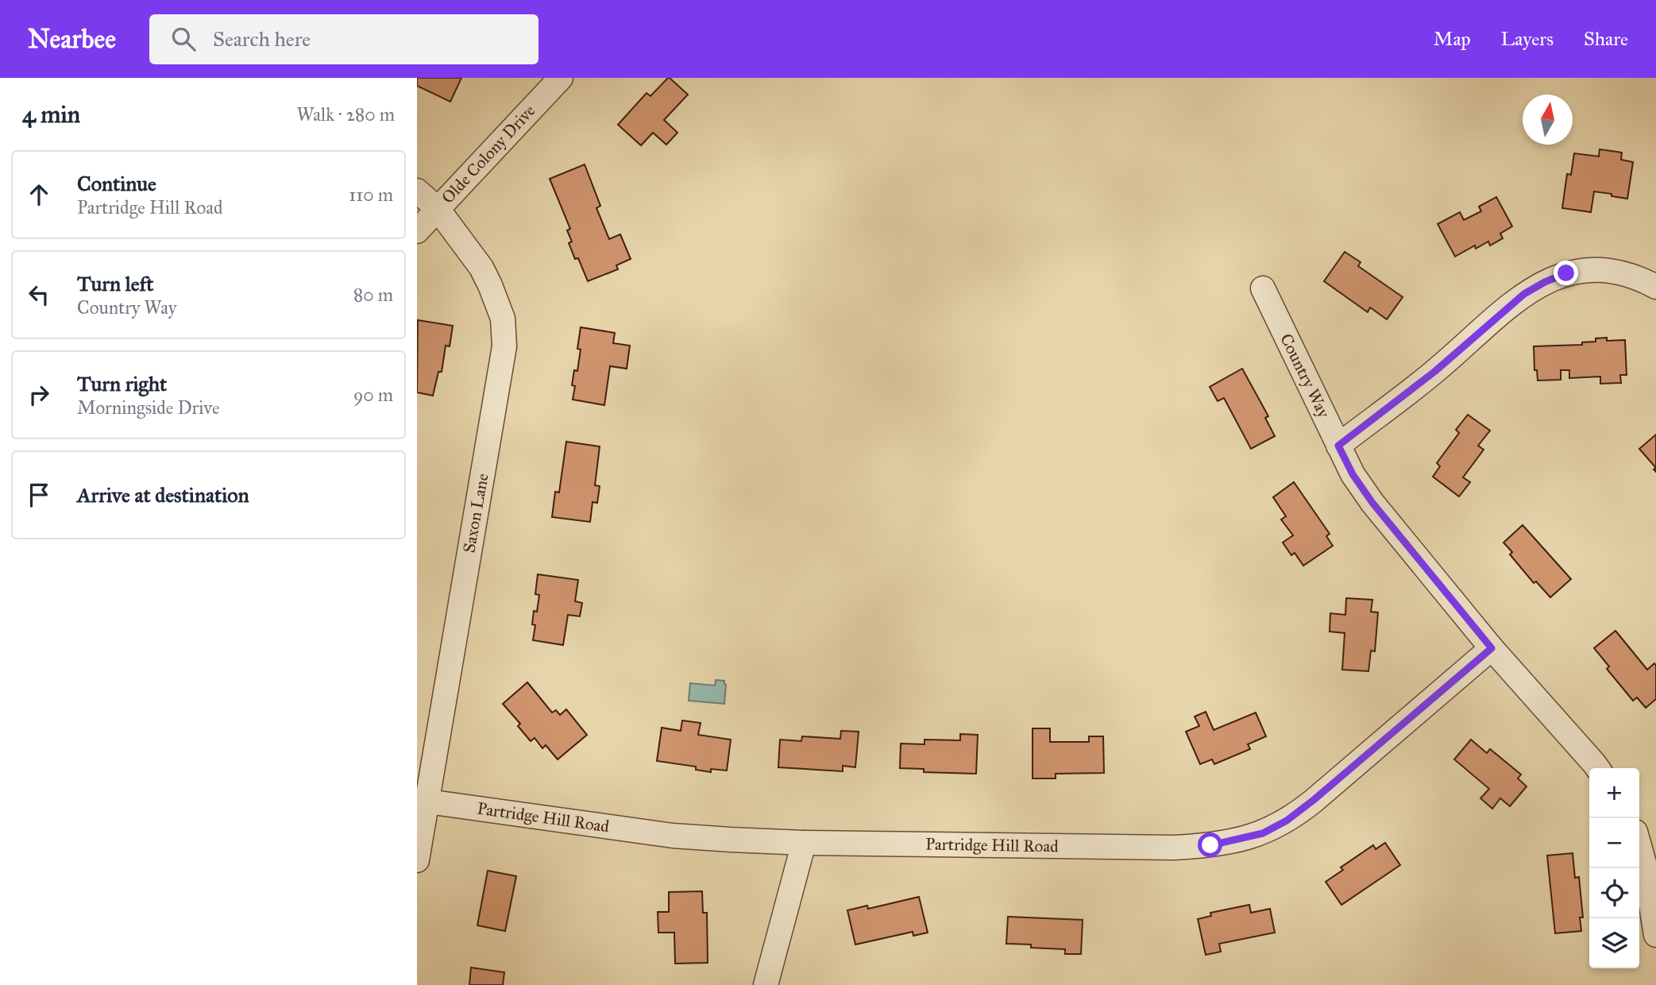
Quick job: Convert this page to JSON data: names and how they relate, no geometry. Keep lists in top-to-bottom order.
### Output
{
  "streets": {
    "street": [
      "Olde Colony Drive",
      "Country Way",
      "Saxon Lane",
      "Partridge Hill Road"
    ]
  },
  "crossings": [
    ["Olde Colony Drive", "Saxon Lane"],
    ["Country Way", "Partridge Hill Road"],
    ["Saxon Lane", "Partridge Hill Road"]
  ],
  "north": "top",
  "page": {
    "header": "Nearbee",
    "search": "Search here",
    "nav": ["Map", "Layers", "Share"],
    "heading": ["4 min", "Walk · 280 m"],
    "list": [
      ["Continue", "Partridge Hill Road", "110 m"],
      ["Turn left", "Country Way", "80 m"],
      ["Turn right", "Morningside Drive", "90 m"],
      "Arrive at destination"
    ],
    "map_buttons": ["+", "−"]
  }
}
